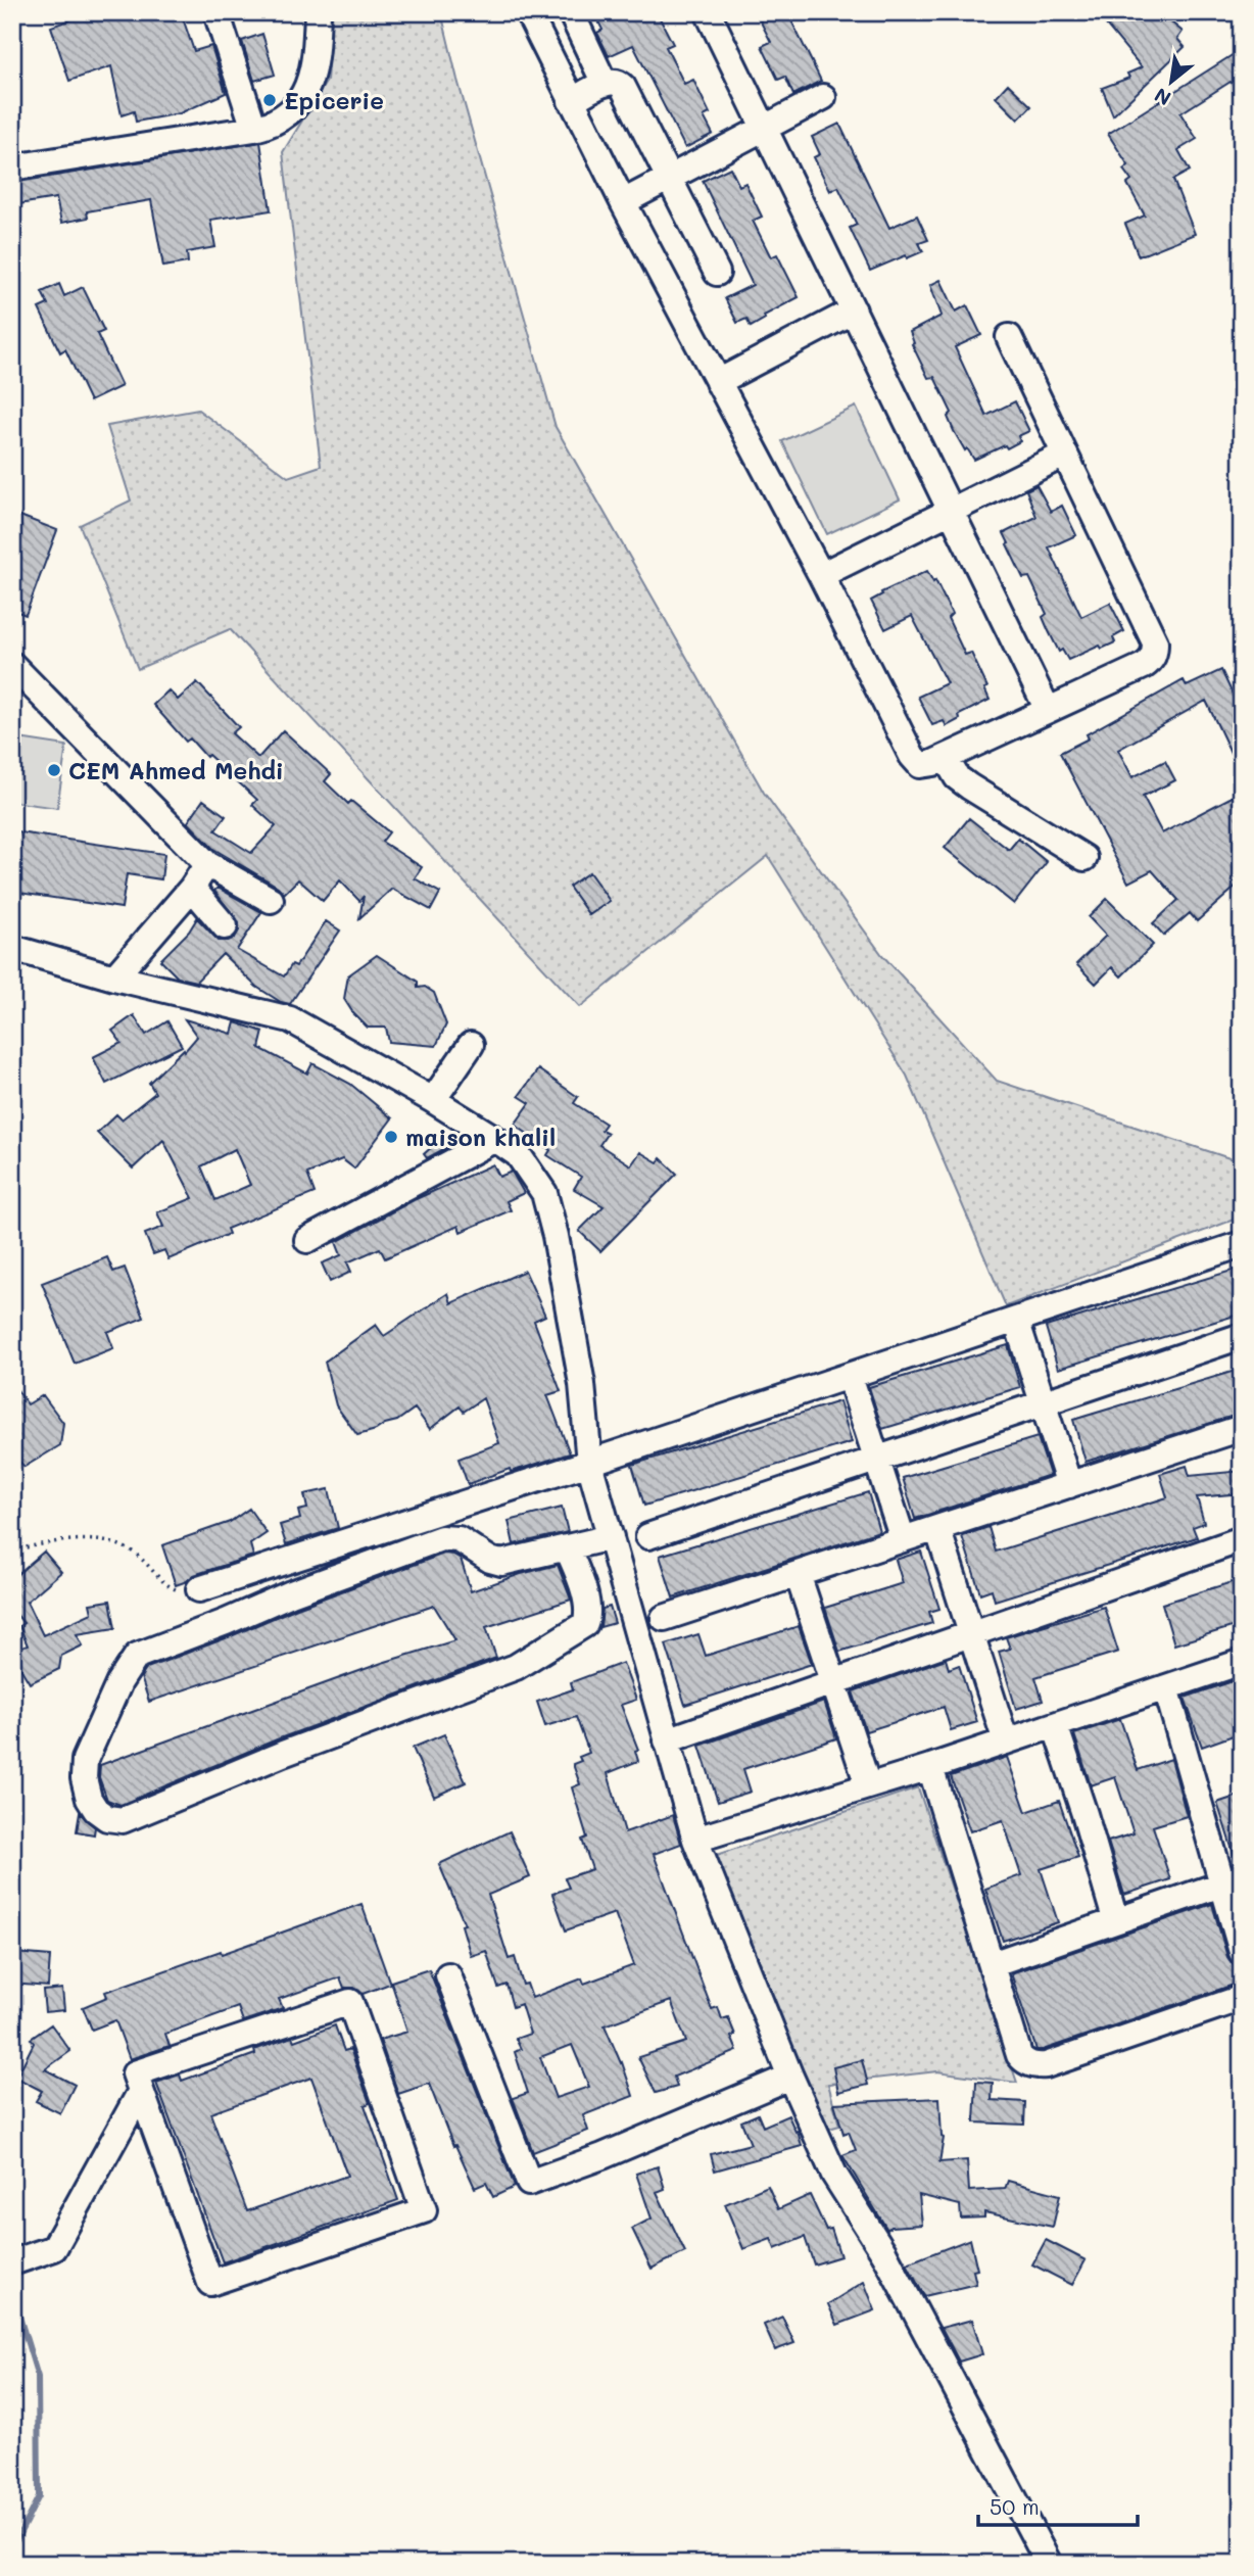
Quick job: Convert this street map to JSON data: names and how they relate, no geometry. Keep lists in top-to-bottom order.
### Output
{
  "places": ["Epicerie", "CEM Ahmed Mehdi", "maison khalil"],
  "scale_bar": "50 m",
  "north": "bottom left"
}
